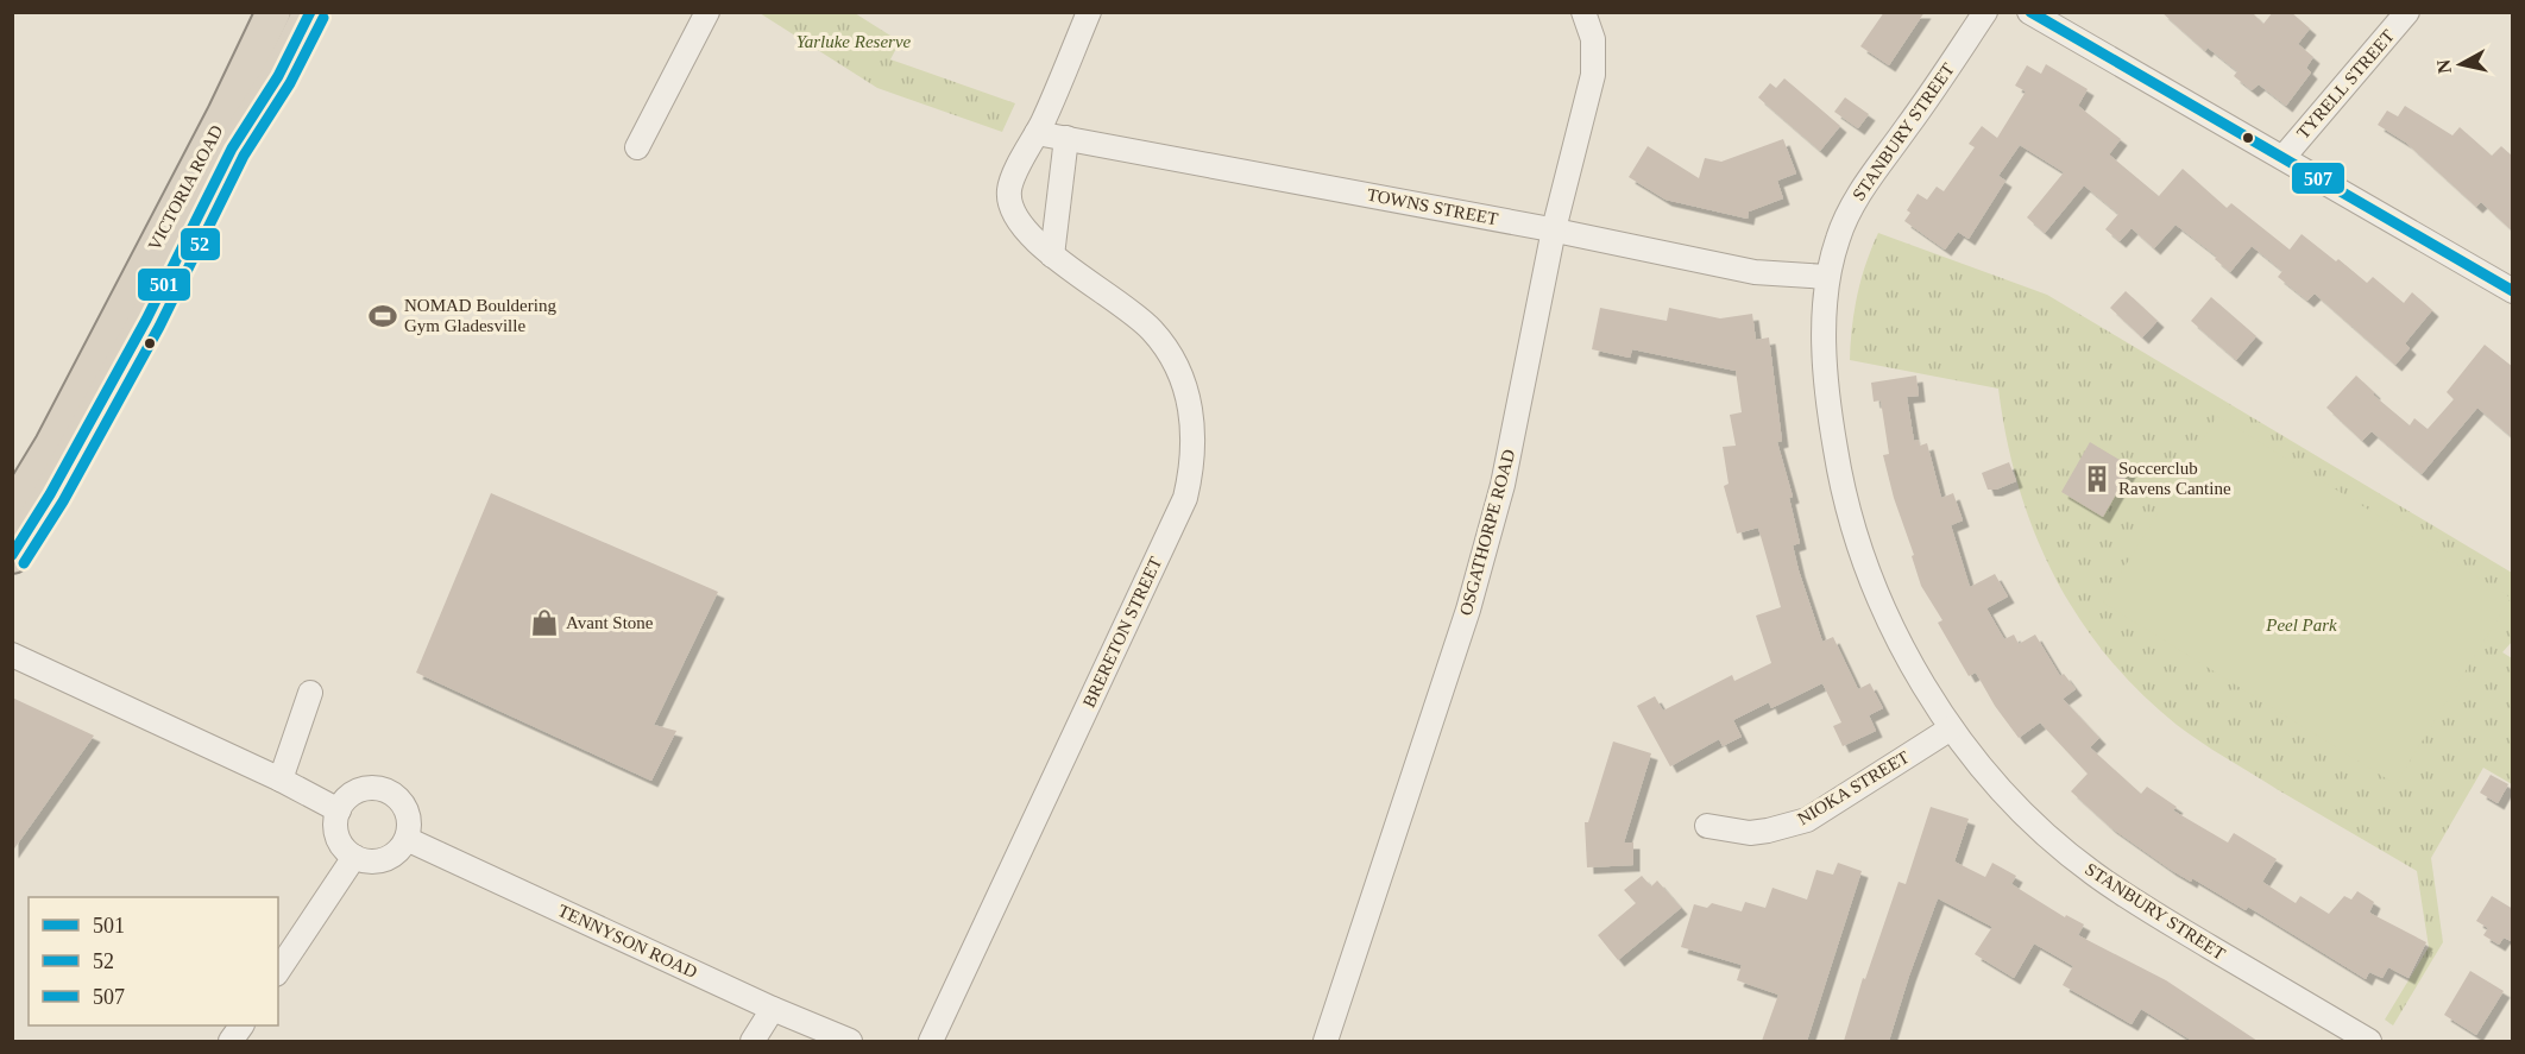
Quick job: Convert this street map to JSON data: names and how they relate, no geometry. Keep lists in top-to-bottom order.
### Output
{
  "streets": {
    "highway": ["VICTORIA ROAD"],
    "street": [
      "TYRELL STREET",
      "STANBURY STREET",
      "TOWNS STREET",
      "OSGATHORPE ROAD",
      "BRERETON STREET",
      "NIOKA STREET",
      "TENNYSON ROAD"
    ]
  },
  "crossings": [
    ["STANBURY STREET", "TOWNS STREET"],
    ["STANBURY STREET", "NIOKA STREET"],
    ["TOWNS STREET", "OSGATHORPE ROAD"],
    ["TOWNS STREET", "BRERETON STREET"]
  ],
  "parks": ["Yarluke Reserve", "Peel Park"],
  "places": {
    "sports": ["NOMAD Bouldering Gym Gladesville"],
    "building": ["Soccerclub Ravens Cantine"],
    "shop": ["Avant Stone"]
  },
  "lines": ["transit line 501", "transit line 507", "transit line 52"],
  "legend": ["501", "52", "507"],
  "north": "left"
}
